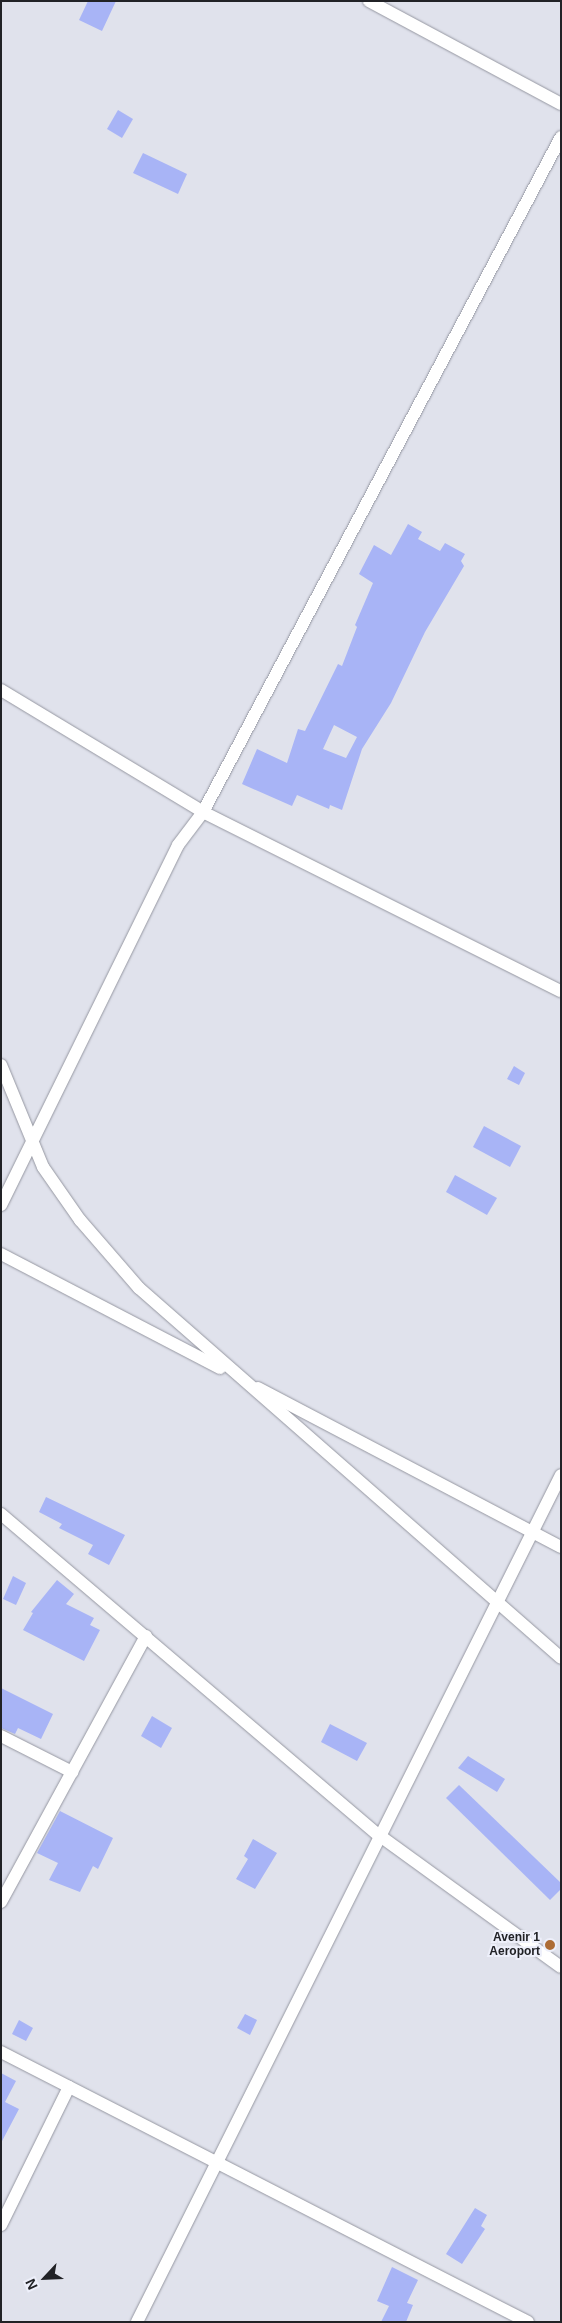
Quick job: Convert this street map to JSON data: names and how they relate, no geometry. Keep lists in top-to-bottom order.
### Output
{
  "places": ["Avenir 1 Aeroport"],
  "north": "bottom left"
}
